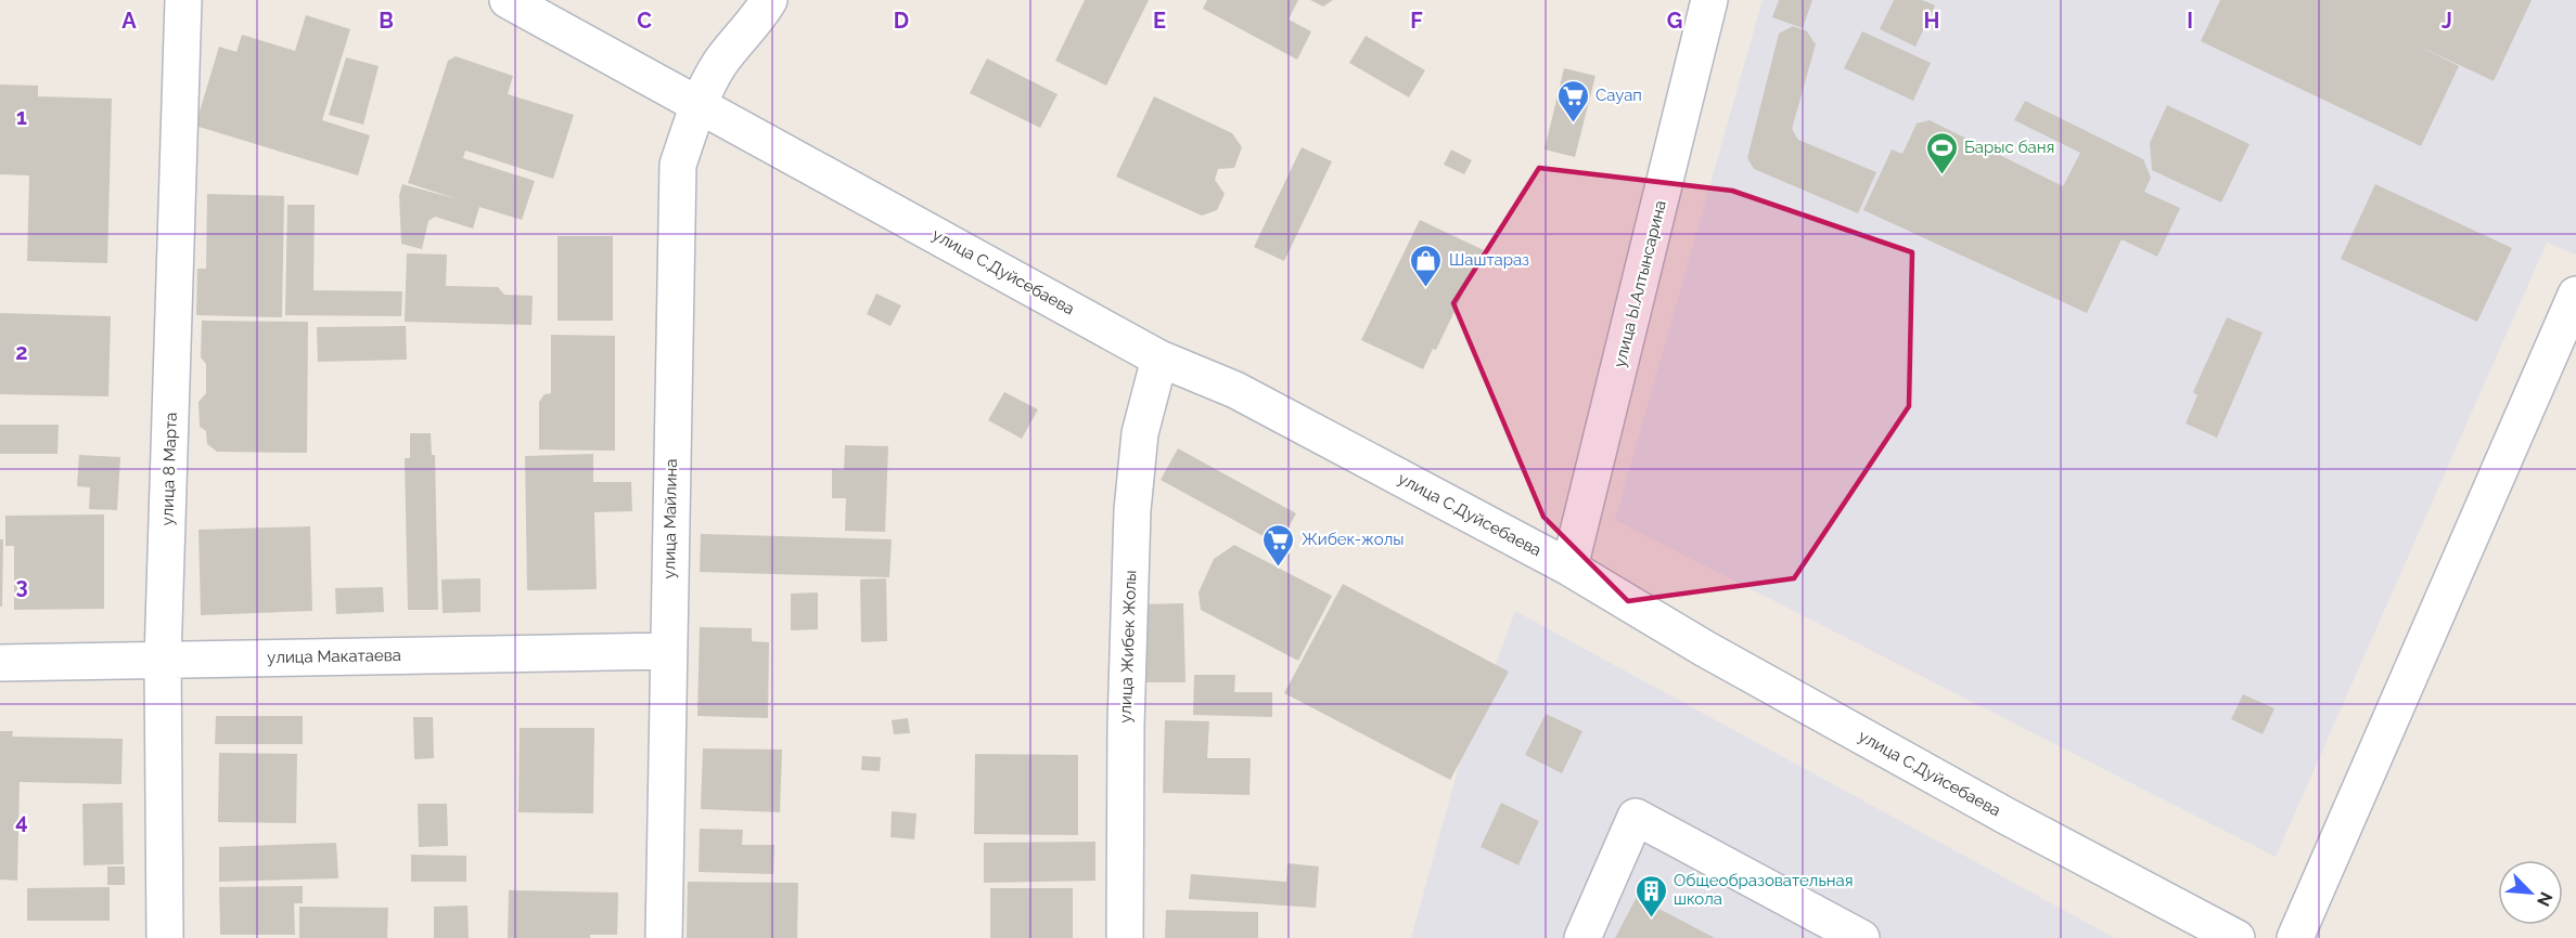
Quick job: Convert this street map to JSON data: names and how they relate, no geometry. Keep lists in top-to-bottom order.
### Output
{
  "streets": {
    "street": [
      "улица С.Дуйсебаева",
      "улица Ы.Алтынсарина",
      "улица 8 Марта",
      "улица Майлина",
      "улица Жибек Жолы",
      "улица Макатаева"
    ]
  },
  "crossings": [
    ["улица С.Дуйсебаева", "улица Ы.Алтынсарина"],
    ["улица С.Дуйсебаева", "улица Майлина"],
    ["улица С.Дуйсебаева", "улица Жибек Жолы"],
    ["улица 8 Марта", "улица Макатаева"],
    ["улица Майлина", "улица Макатаева"]
  ],
  "places": {
    "supermarket": ["Сауап", "Жибек-жолы"],
    "sports": ["Барыс баня"],
    "shop": ["Шаштараз"],
    "building": ["Общеобразовательная школа"]
  },
  "north": "bottom right",
  "grid": {
    "columns": [
      "A",
      "B",
      "C",
      "D",
      "E",
      "F",
      "G",
      "H",
      "I",
      "J"
    ],
    "rows": [
      "1",
      "2",
      "3",
      "4"
    ]
  }
}
